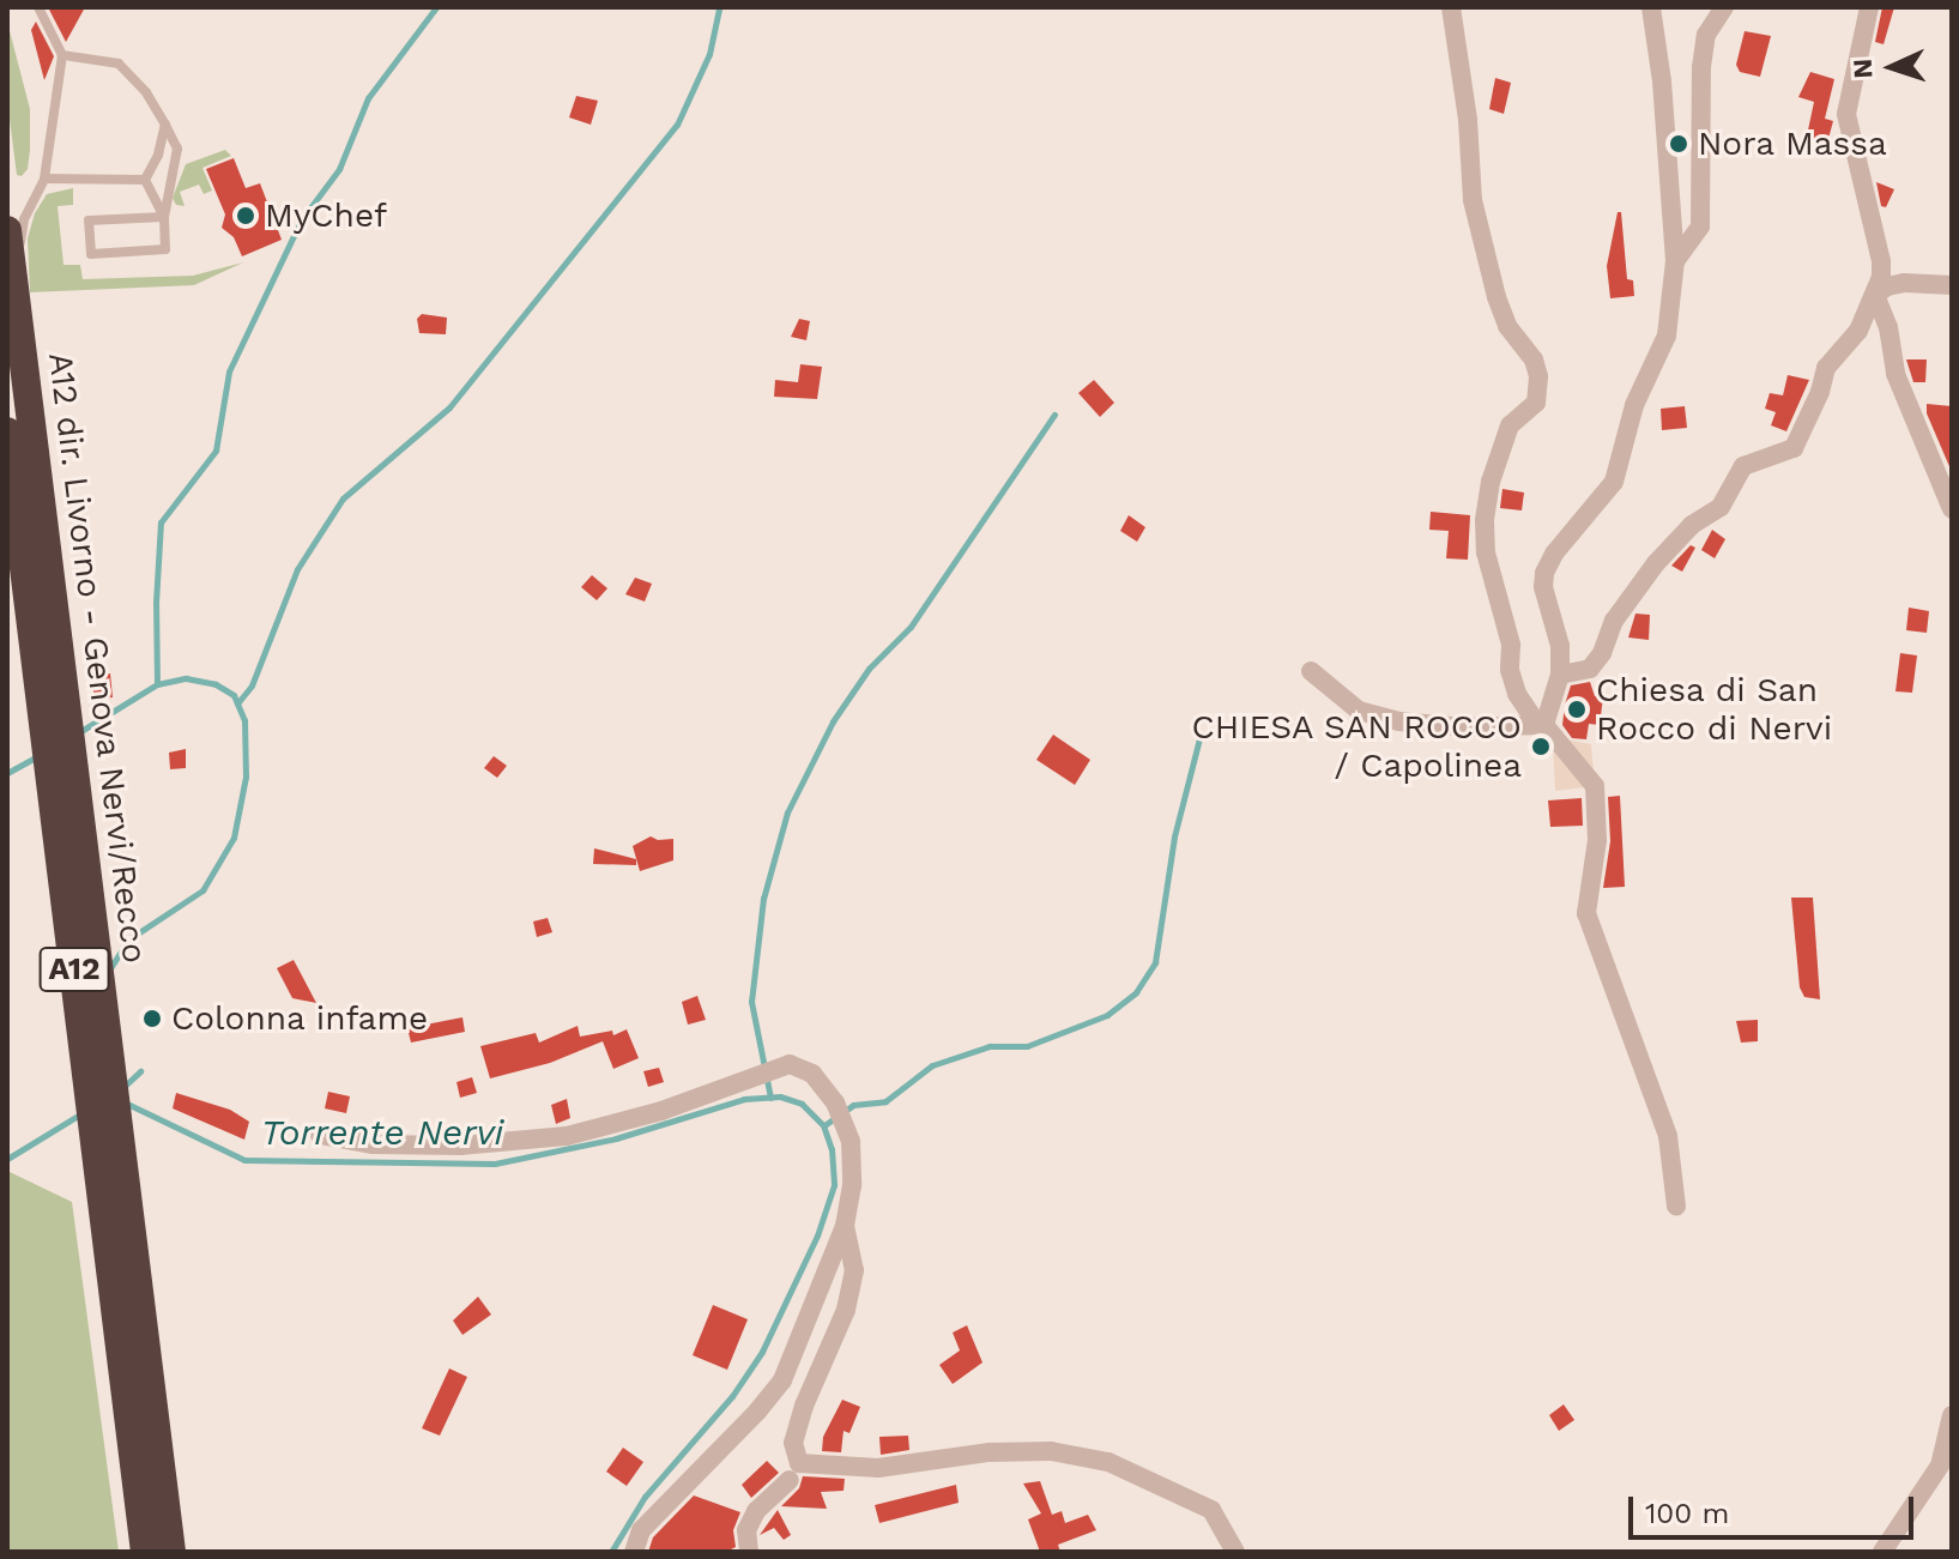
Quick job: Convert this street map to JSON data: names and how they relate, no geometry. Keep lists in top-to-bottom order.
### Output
{
  "streets": {
    "highway": ["A12 dir. Livorno - Genova Nervi/Recco", "A12"]
  },
  "crossings": [
    ["A12 dir. Livorno - Genova Nervi/Recco", "A12"]
  ],
  "water": ["Torrente Nervi"],
  "places": [
    "Nora Massa",
    "MyChef",
    "Chiesa di San Rocco di Nervi",
    "CHIESA SAN ROCCO / Capolinea",
    "Colonna infame"
  ],
  "scale_bar": "100 m",
  "north": "left"
}
